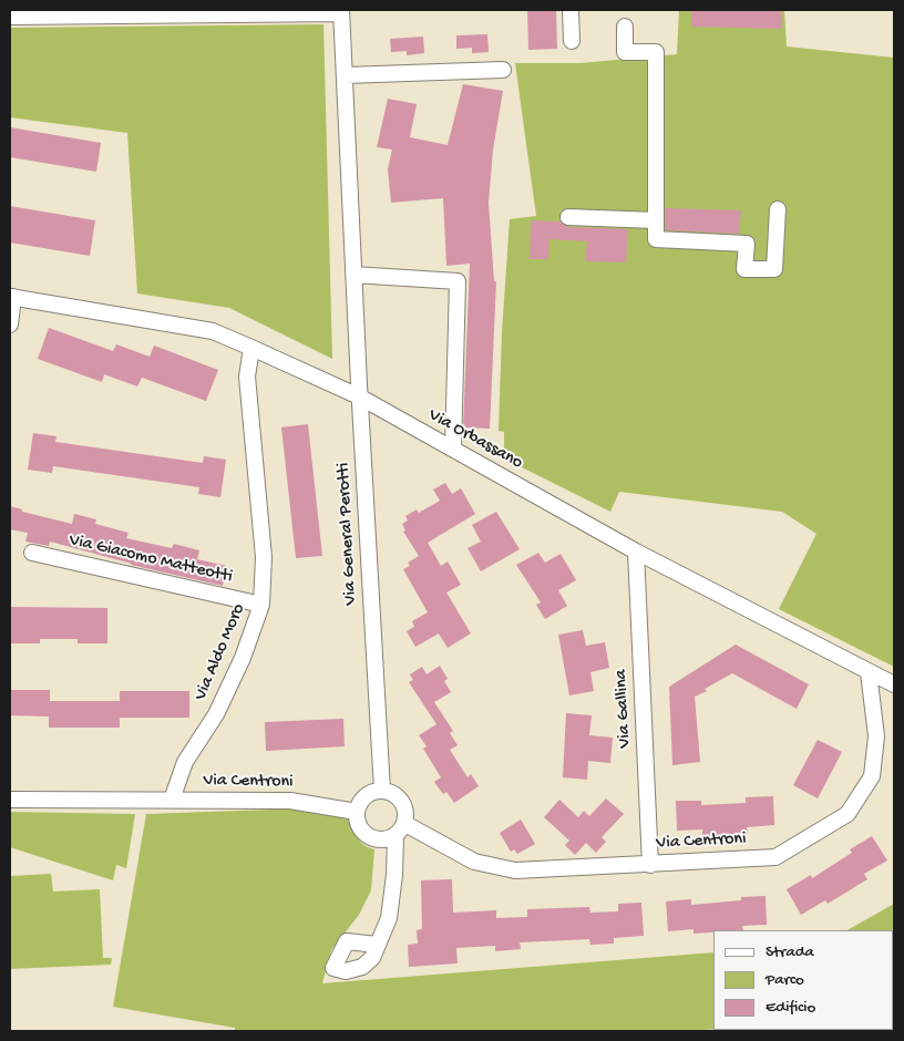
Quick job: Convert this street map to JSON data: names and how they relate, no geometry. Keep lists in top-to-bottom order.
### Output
{
  "streets": {
    "street": [
      "Via Orbassano",
      "Via General Perotti",
      "Via Giacomo Matteotti",
      "Via Aldo Moro",
      "Via Gallina",
      "Via Centroni"
    ]
  },
  "crossings": [
    ["Via Orbassano", "Via General Perotti"],
    ["Via Orbassano", "Via Aldo Moro"],
    ["Via Orbassano", "Via Gallina"],
    ["Via Orbassano", "Via Centroni"],
    ["Via General Perotti", "Via Centroni"],
    ["Via Giacomo Matteotti", "Via Aldo Moro"],
    ["Via Aldo Moro", "Via Centroni"],
    ["Via Gallina", "Via Centroni"]
  ],
  "legend": ["Strada", "Parco", "Edificio"]
}
